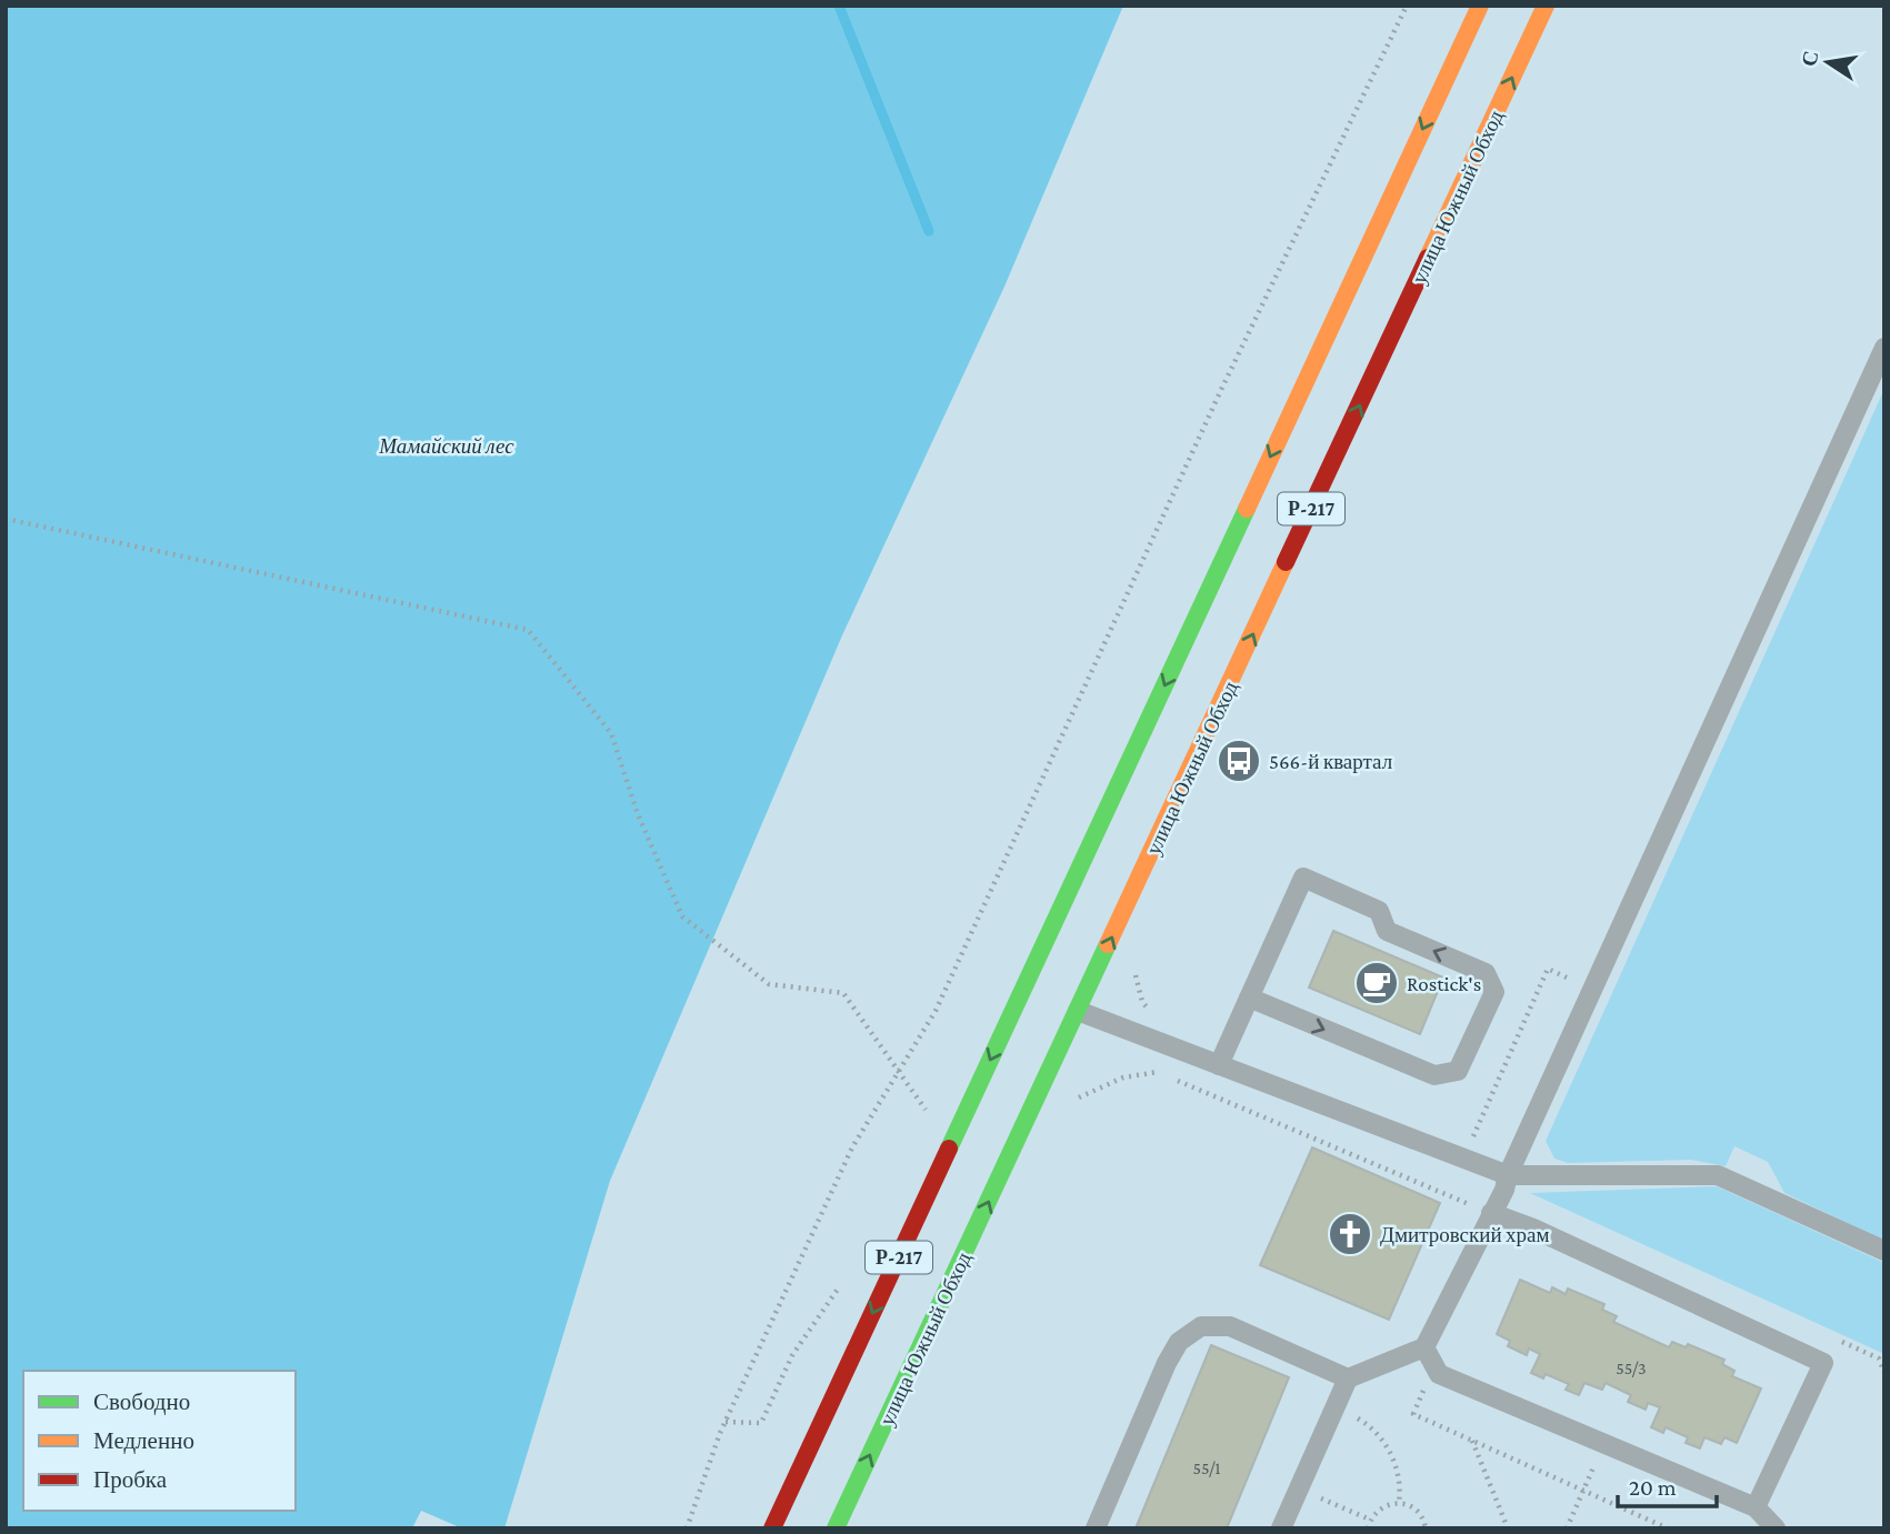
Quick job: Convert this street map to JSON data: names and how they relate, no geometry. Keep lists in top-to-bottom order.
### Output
{
  "streets": {
    "main road": ["улица Южный Обход", "Р-217"]
  },
  "parks": ["Мамайский лес"],
  "places": {
    "bus stop": ["566-й квартал"],
    "cafe": ["Rostick's"],
    "church": ["Дмитровский храм"]
  },
  "house_numbers": ["55/3", "55/1"],
  "legend": ["Свободно", "Медленно", "Пробка"],
  "scale_bar": "20 m",
  "north": "left"
}
